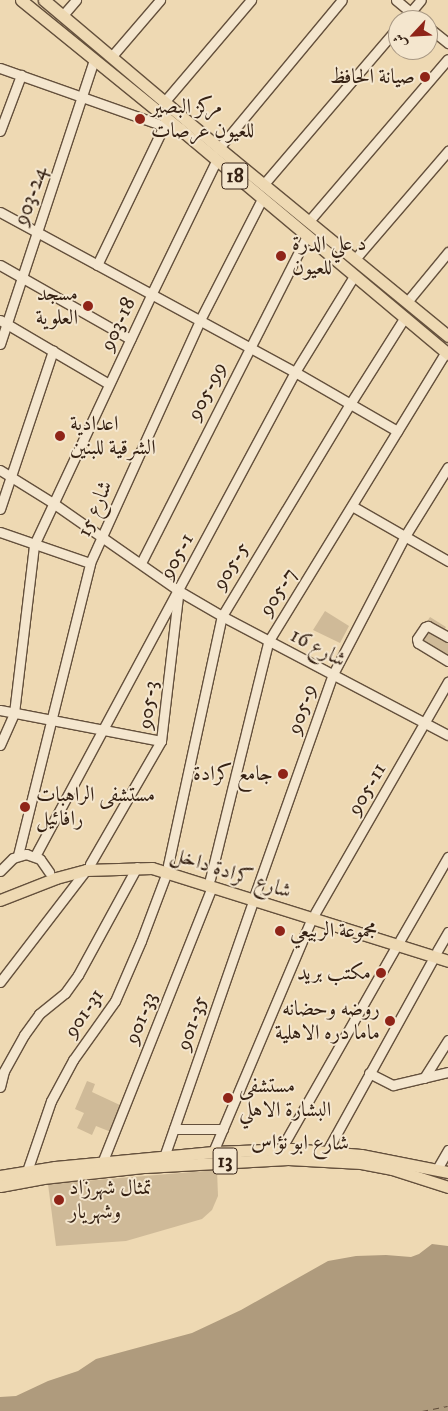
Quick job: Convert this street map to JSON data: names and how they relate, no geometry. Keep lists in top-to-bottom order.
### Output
{
  "streets": {
    "main road": [
      "18",
      "شارع كرادة داخل",
      "شارع ابو نؤاس",
      "13"
    ],
    "street": [
      "903-24",
      "903-18",
      "905-99",
      "شارع 15",
      "905-1",
      "905-5",
      "905-7",
      "شارع 16",
      "905-3",
      "905-9",
      "905-11",
      "901-31",
      "901-33",
      "901-35"
    ]
  },
  "crossings": [
    ["18", "903-24"],
    ["18", "903-18"],
    ["18", "905-99"],
    ["18", "شارع 15"],
    ["18", "905-1"],
    ["18", "905-5"],
    ["18", "905-7"],
    ["903-18", "شارع 16"],
    ["905-99", "شارع 16"],
    ["شارع 15", "شارع 16"],
    ["905-1", "شارع 16"],
    ["905-1", "905-3"],
    ["905-5", "شارع 16"],
    ["905-5", "شارع كرادة داخل"],
    ["905-5", "901-31"],
    ["905-7", "شارع 16"],
    ["905-7", "شارع كرادة داخل"],
    ["905-7", "901-33"],
    ["شارع 16", "905-3"],
    ["شارع 16", "905-9"],
    ["شارع 16", "905-11"],
    ["905-3", "شارع كرادة داخل"],
    ["905-9", "شارع كرادة داخل"],
    ["905-9", "901-35"],
    ["905-11", "شارع كرادة داخل"],
    ["905-11", "شارع ابو نؤاس"],
    ["شارع كرادة داخل", "901-31"],
    ["شارع كرادة داخل", "901-33"],
    ["شارع كرادة داخل", "901-35"],
    ["901-31", "شارع ابو نؤاس"],
    ["901-33", "شارع ابو نؤاس"],
    ["901-35", "شارع ابو نؤاس"]
  ],
  "places": [
    "صيانة الحافظ",
    "مركز البصير للعيون عرصات",
    "د علي الدرة للعيون",
    "مسجد العلوية",
    "اعدادية الشرقية للبنين",
    "جامع كرادة",
    "مستشفى الراهبات رافائيل",
    "مجموعة الربيعي",
    "مكتب بريد",
    "روضه وحضانه ماما دره الاهلية",
    "مستشفى البشارة الاهلي",
    "تمثال شهرزاد وشهريار"
  ],
  "north": "bottom left"
}
